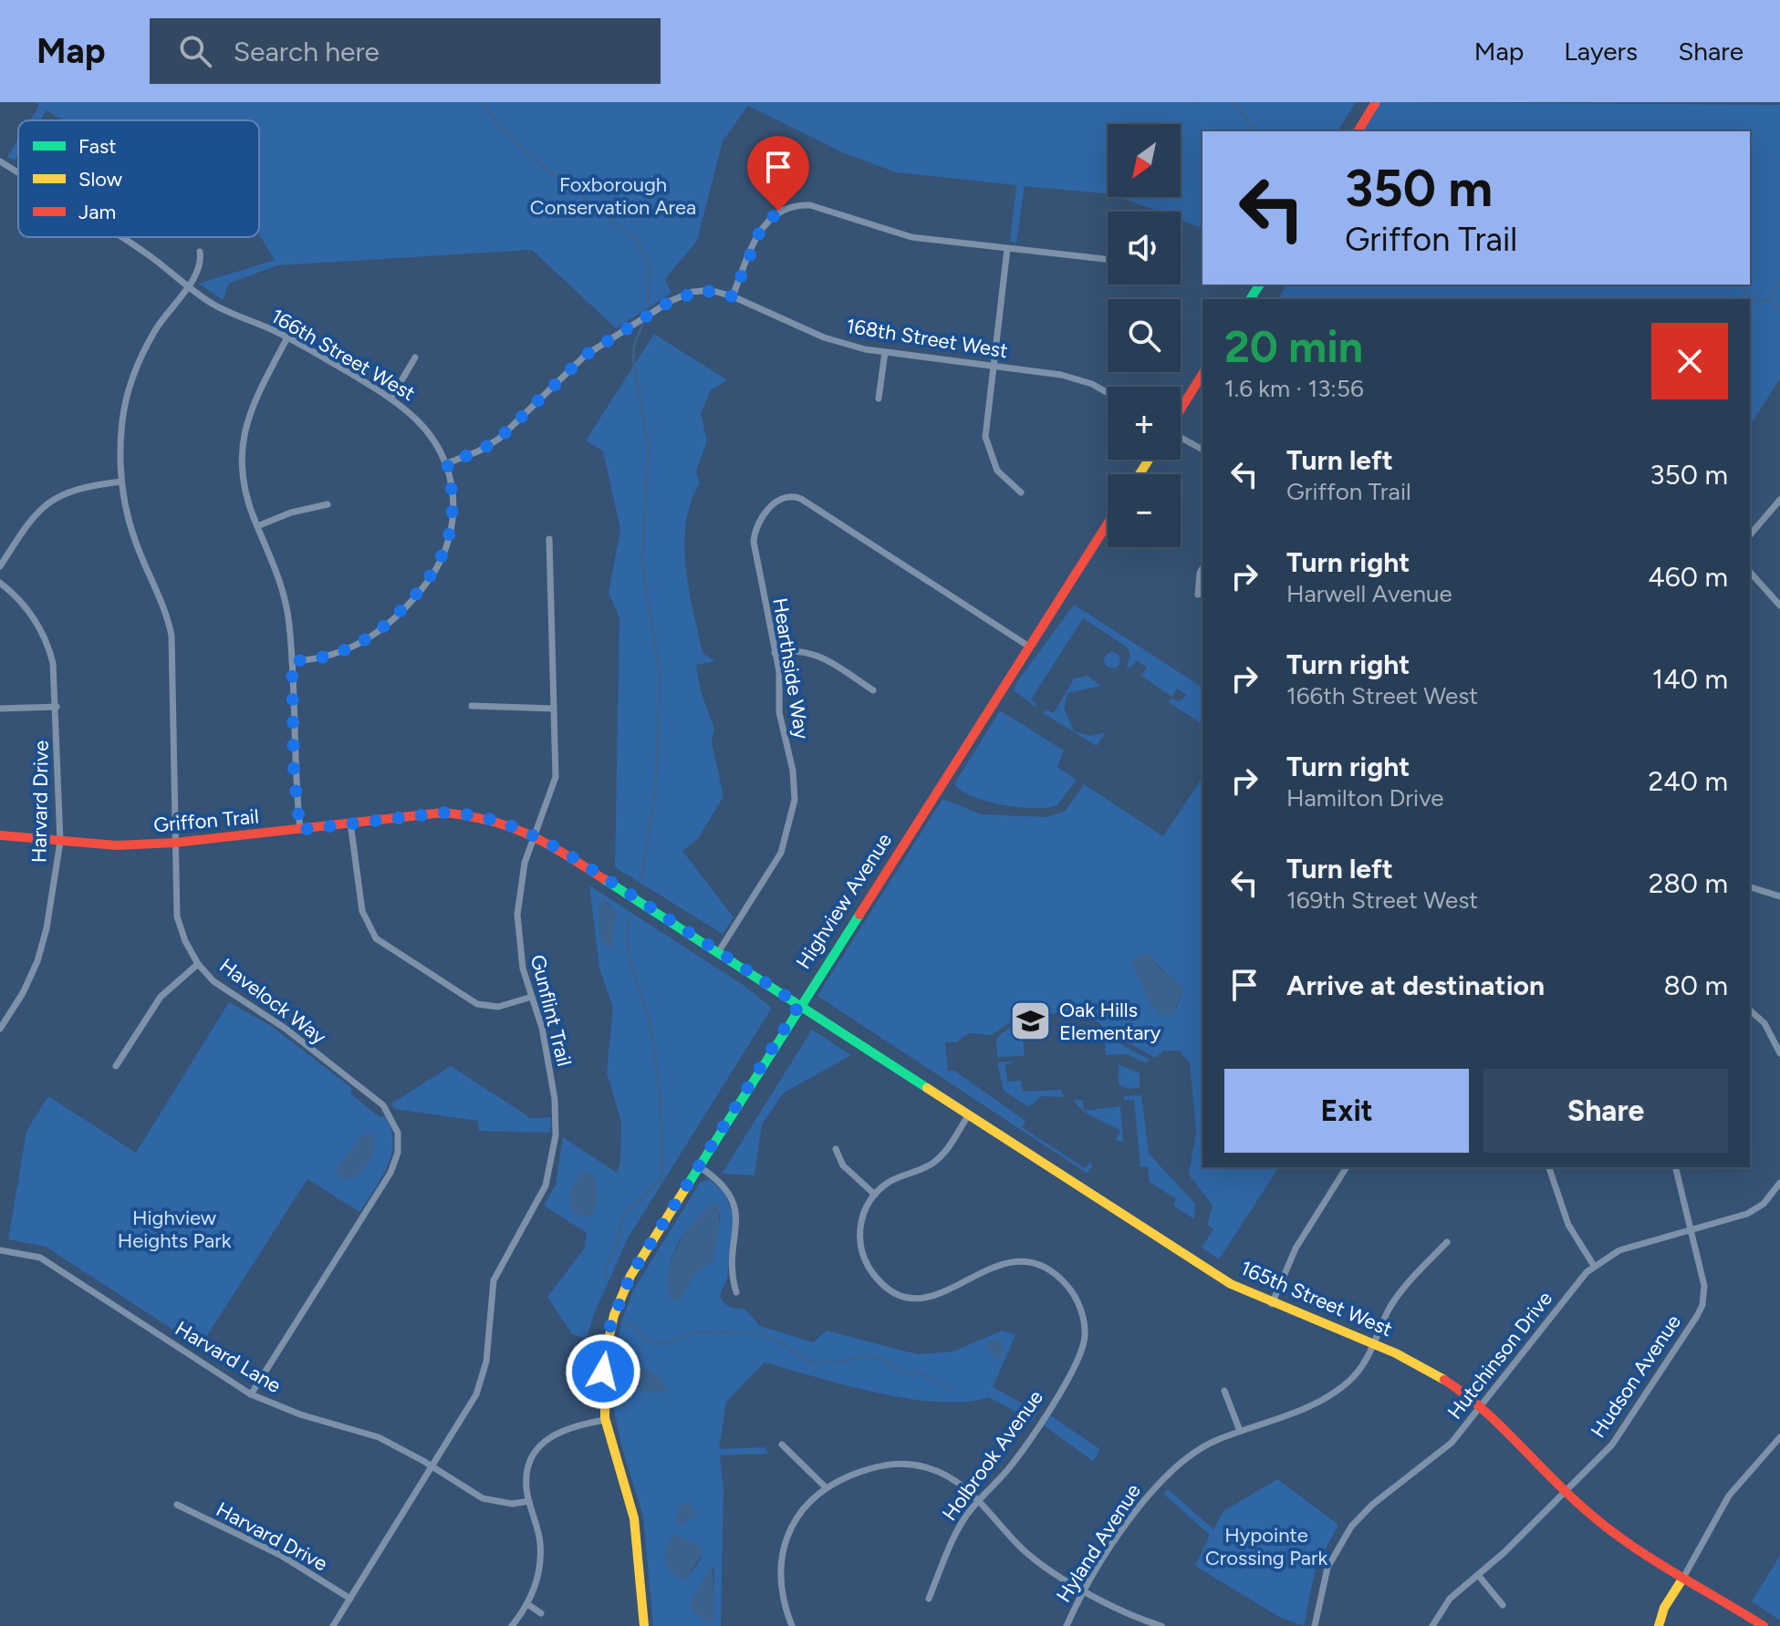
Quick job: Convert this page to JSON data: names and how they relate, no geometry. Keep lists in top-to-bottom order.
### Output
{
  "streets": {
    "street": [
      "168th Street West",
      "166th Street West",
      "Hearthside Way",
      "Harvard Drive",
      "Griffon Trail",
      "Highview Avenue",
      "Havelock Way",
      "Gunflint Trail",
      "165th Street West",
      "Hutchinson Drive",
      "Harvard Lane",
      "Hudson Avenue",
      "Holbrook Avenue",
      "Hyland Avenue"
    ]
  },
  "crossings": [
    ["168th Street West", "166th Street West"],
    ["166th Street West", "Havelock Way"],
    ["Hearthside Way", "Griffon Trail"],
    ["Hearthside Way", "Highview Avenue"],
    ["Harvard Drive", "Griffon Trail"],
    ["Harvard Drive", "Gunflint Trail"],
    ["Griffon Trail", "Highview Avenue"],
    ["Griffon Trail", "Havelock Way"],
    ["Griffon Trail", "Gunflint Trail"],
    ["Griffon Trail", "165th Street West"],
    ["Highview Avenue", "165th Street West"],
    ["Havelock Way", "Harvard Lane"],
    ["Gunflint Trail", "Harvard Lane"],
    ["165th Street West", "Hutchinson Drive"],
    ["165th Street West", "Hudson Avenue"],
    ["165th Street West", "Hyland Avenue"],
    ["Hutchinson Drive", "Hudson Avenue"]
  ],
  "parks": ["Foxborough Conservation Area", "Highview Heights Park", "Hypointe Crossing Park"],
  "places": {
    "school or university": ["Oak Hills Elementary"]
  },
  "legend": ["Fast", "Slow", "Jam"],
  "north": "bottom left",
  "page": {
    "header": "Map",
    "search": "Search here",
    "nav": ["Map", "Layers", "Share"],
    "map_buttons": ["+", "−"],
    "turn": ["350 m", "Griffon Trail"],
    "heading": ["20 min", "1.6 km · 13:56"],
    "list": [
      {
        "name": "Turn left",
        "note": "Griffon Trail",
        "value": "350 m"
      },
      {
        "name": "Turn right",
        "note": "Harwell Avenue",
        "value": "460 m"
      },
      {
        "name": "Turn right",
        "note": "166th Street West",
        "value": "140 m"
      },
      {
        "name": "Turn right",
        "note": "Hamilton Drive",
        "value": "240 m"
      },
      {
        "name": "Turn left",
        "note": "169th Street West",
        "value": "280 m"
      },
      {
        "name": "Arrive at destination",
        "value": "80 m"
      }
    ],
    "buttons": ["Exit", "Share"]
  }
}
